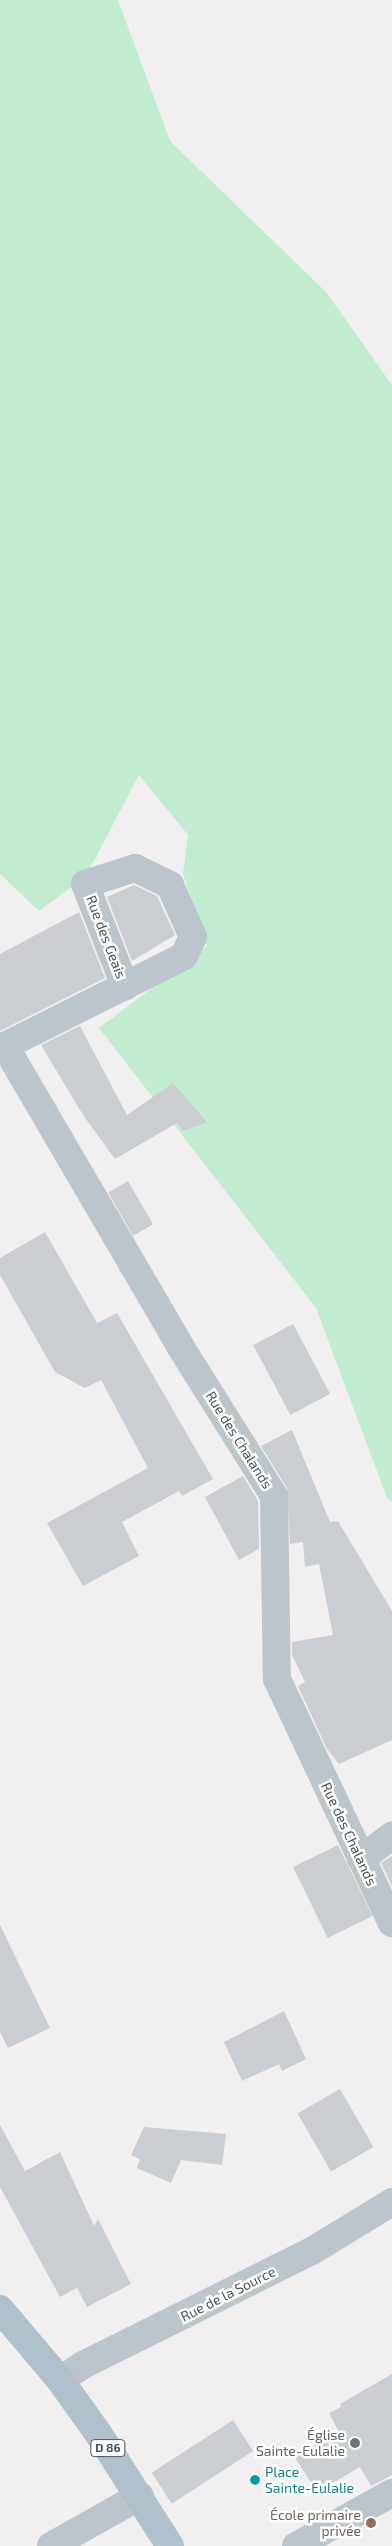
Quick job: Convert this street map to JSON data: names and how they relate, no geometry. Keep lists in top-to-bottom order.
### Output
{
  "streets": {
    "main road": ["D 86"],
    "street": ["Rue des Geais", "Rue des Chalands", "Rue de la Source"]
  },
  "crossings": [
    ["Rue des Geais", "Rue des Chalands"],
    ["Rue de la Source", "D 86"]
  ],
  "places": ["Église Sainte-Eulalie", "Place Sainte-Eulalie", "École primaire privée"]
}
